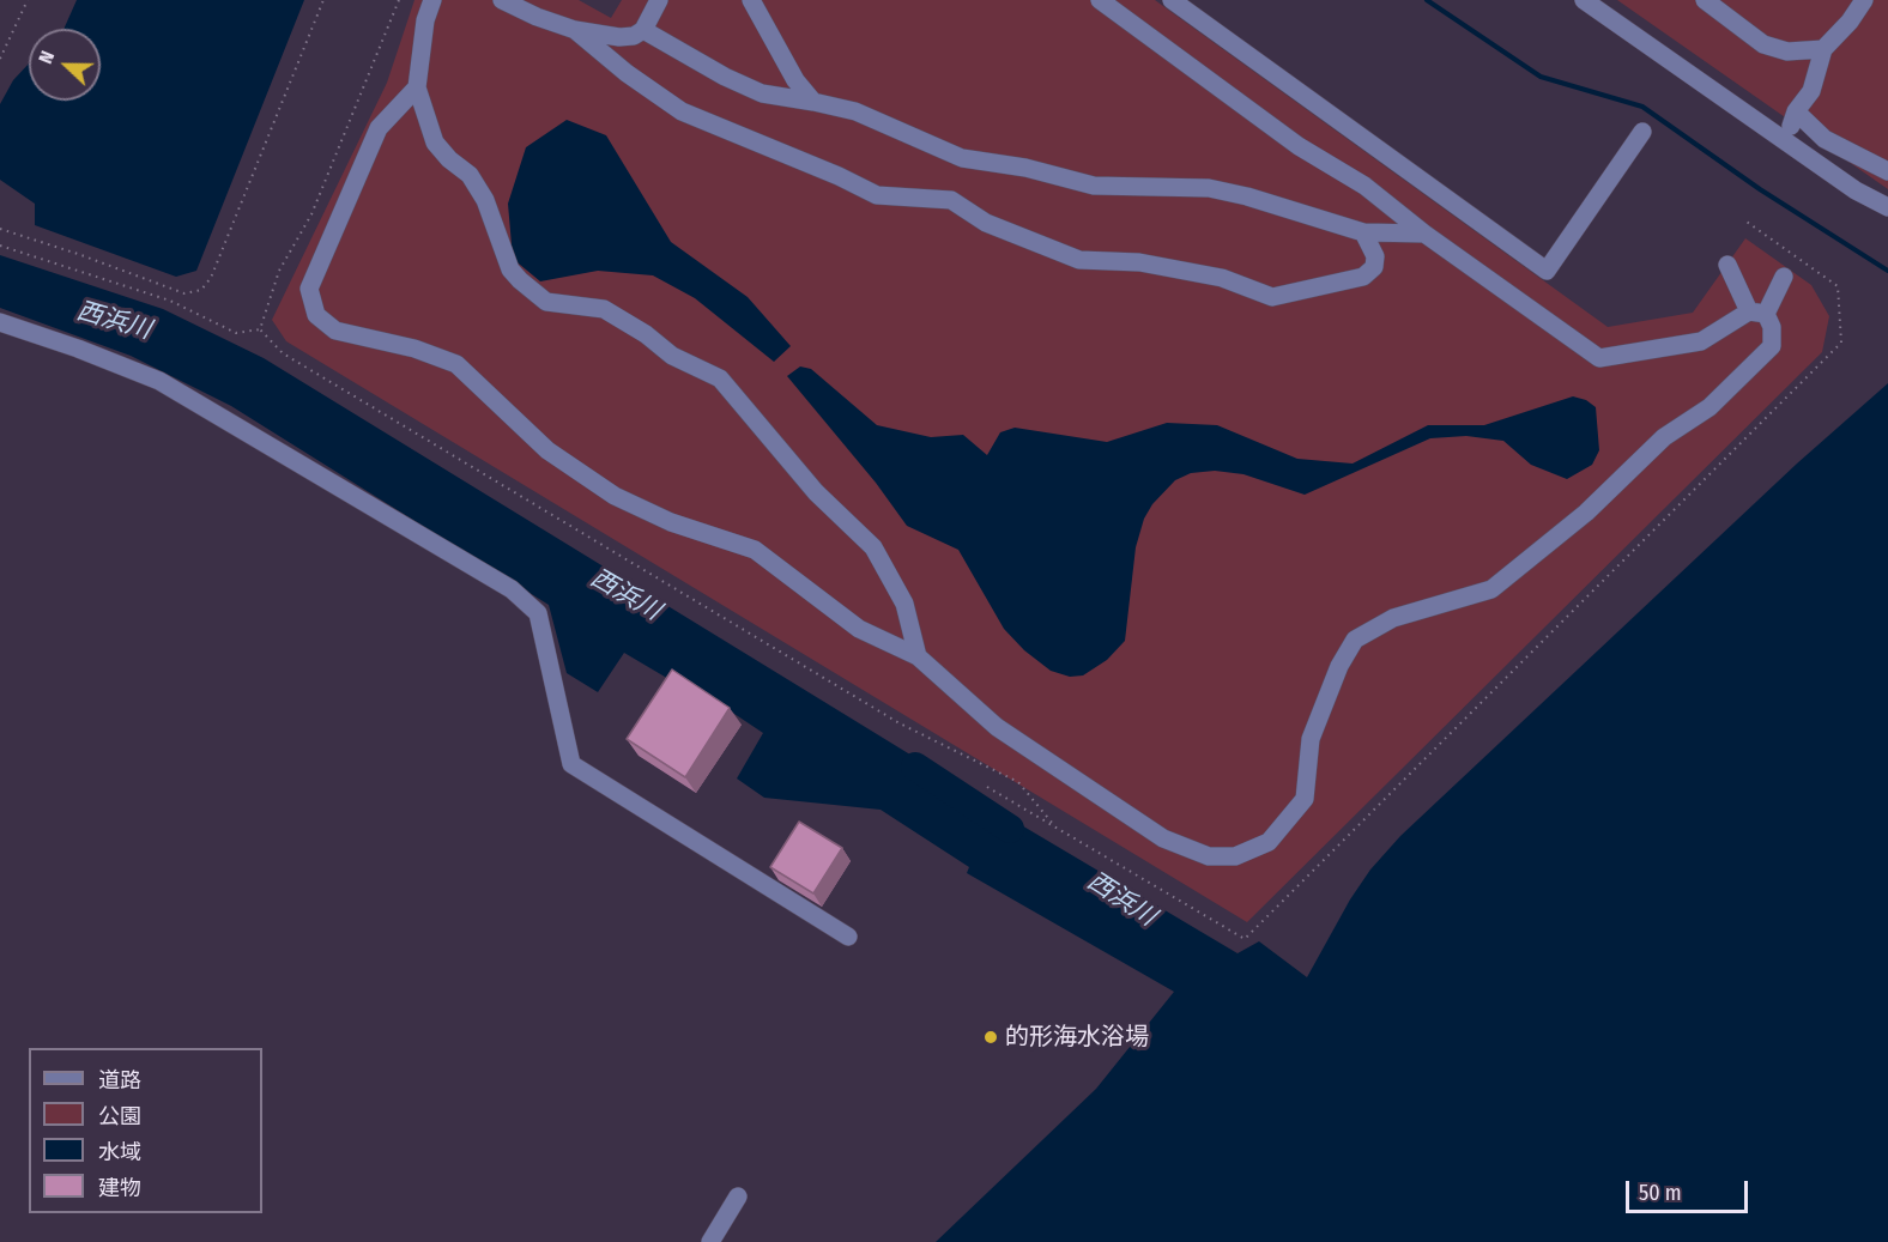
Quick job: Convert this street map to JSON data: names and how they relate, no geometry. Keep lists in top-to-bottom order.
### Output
{
  "water": ["西浜川"],
  "places": ["的形海水浴場"],
  "legend": [
    "道路",
    "公園",
    "水域",
    "建物"
  ],
  "scale_bar": "50 m",
  "north": "left"
}
